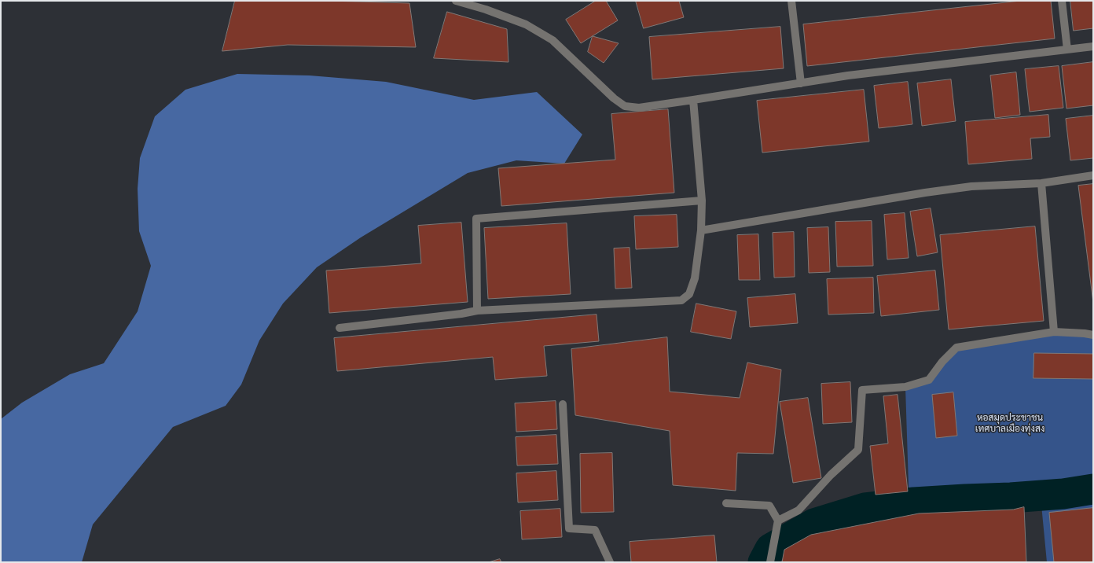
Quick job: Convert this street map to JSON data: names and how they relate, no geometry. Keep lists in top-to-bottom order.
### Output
{
  "parks": ["หอสมุดประชาชน เทศบาลเมืองทุ่งสง"]
}
